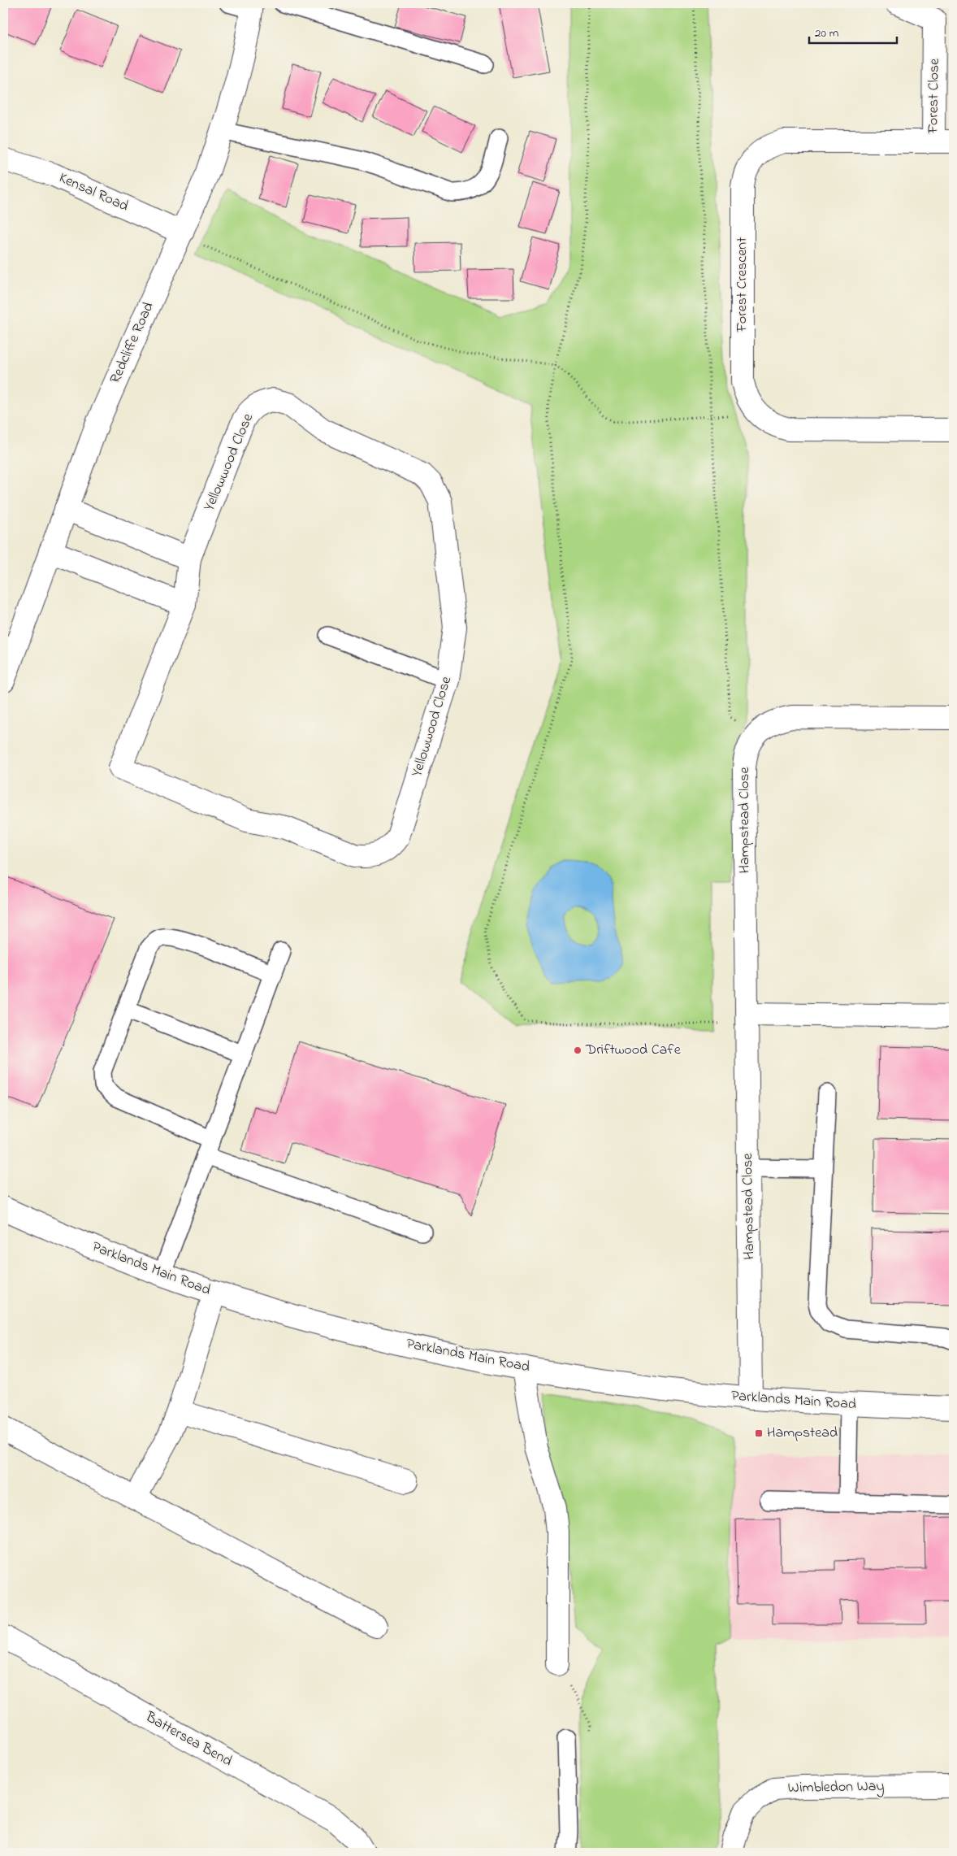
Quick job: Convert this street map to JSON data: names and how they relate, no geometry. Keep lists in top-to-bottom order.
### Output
{
  "streets": {
    "street": [
      "Forest Close",
      "Kensal Road",
      "Forest Crescent",
      "Redcliffe Road",
      "Yellowwood Close",
      "Hampstead Close",
      "Parklands Main Road",
      "Battersea Bend",
      "Wimbledon Way"
    ]
  },
  "crossings": [
    ["Forest Close", "Forest Crescent"],
    ["Kensal Road", "Redcliffe Road"],
    ["Hampstead Close", "Parklands Main Road"]
  ],
  "places": {
    "other": ["Driftwood Cafe"],
    "transit": ["Hampstead"]
  },
  "scale_bar": "20 m"
}
